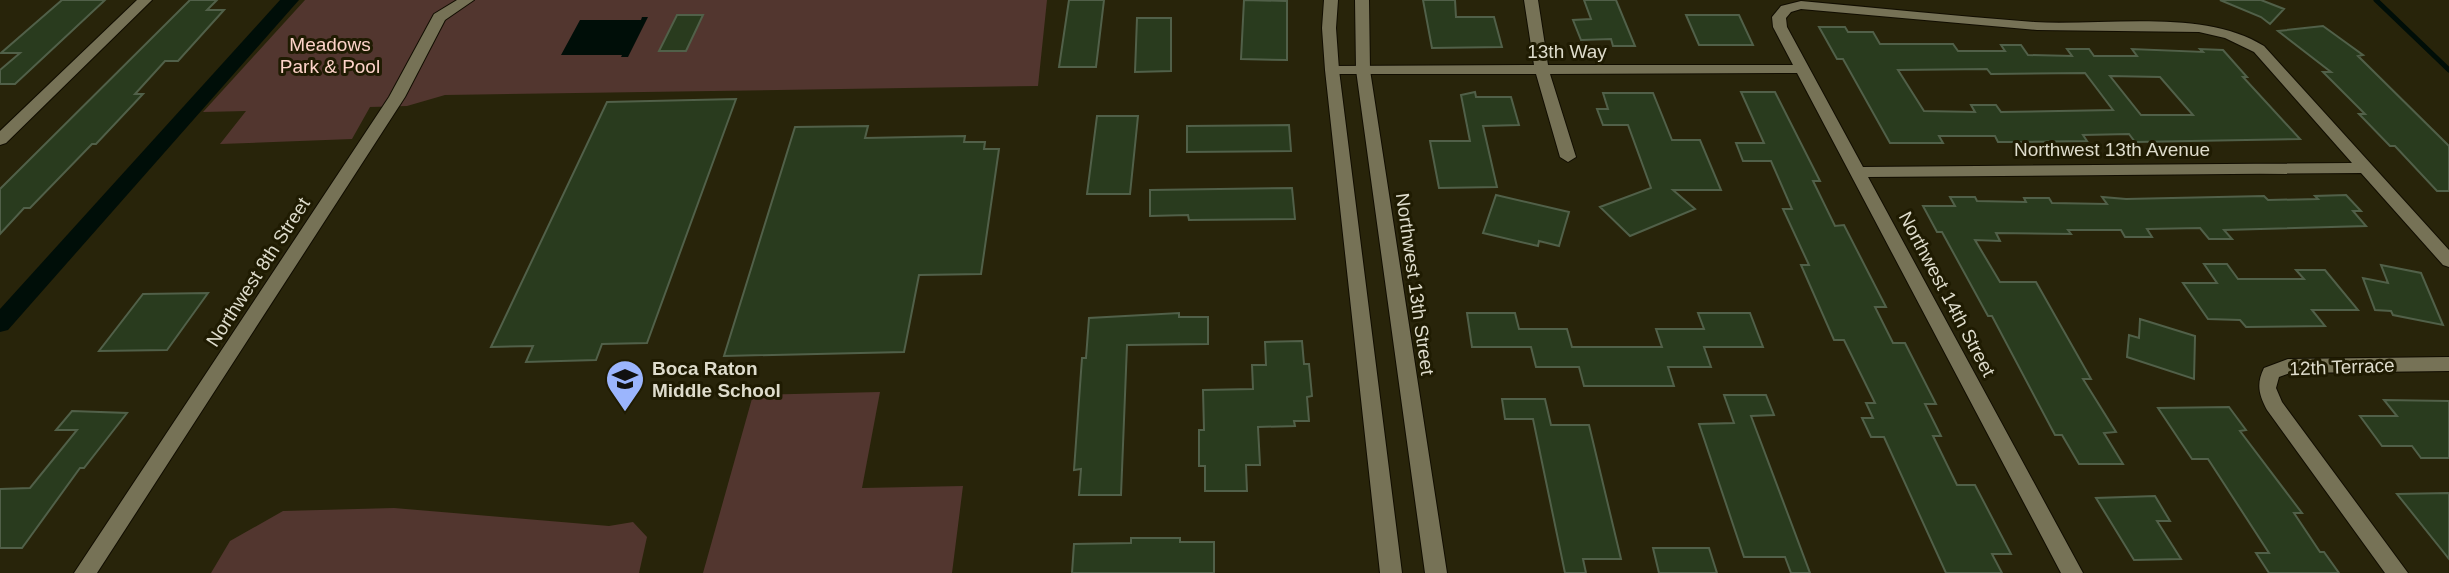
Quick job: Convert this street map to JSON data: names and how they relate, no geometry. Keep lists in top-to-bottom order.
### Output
{
  "streets": {
    "street": [
      "13th Way",
      "Northwest 13th Avenue",
      "Northwest 8th Street",
      "Northwest 13th Street",
      "Northwest 14th Street",
      "12th Terrace"
    ]
  },
  "crossings": [
    ["13th Way", "Northwest 13th Street"],
    ["13th Way", "Northwest 14th Street"],
    ["Northwest 13th Avenue", "Northwest 14th Street"]
  ],
  "parks": ["Meadows Park & Pool"],
  "places": {
    "school or university": ["Boca Raton Middle School"]
  }
}
